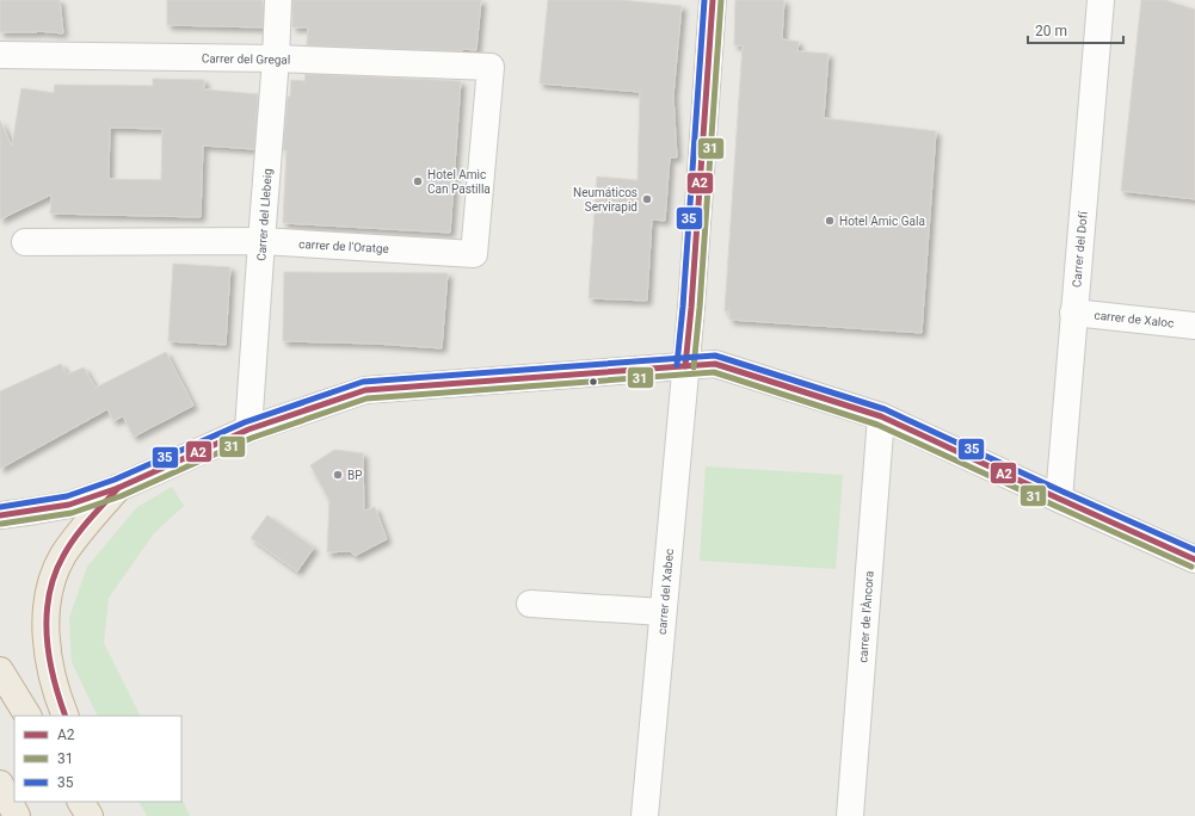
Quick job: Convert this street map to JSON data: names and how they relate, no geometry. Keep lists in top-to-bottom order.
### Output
{
  "streets": {
    "street": [
      "Carrer del Gregal",
      "Carrer del Llebeig",
      "carrer de l'Oratge",
      "Carrer del Dofí",
      "carrer de Xaloc",
      "carrer del Xabec",
      "carrer de l'Àncora"
    ]
  },
  "crossings": [
    ["Carrer del Gregal", "Carrer del Llebeig"],
    ["Carrer del Gregal", "carrer de l'Oratge"],
    ["Carrer del Llebeig", "carrer de l'Oratge"],
    ["Carrer del Dofí", "carrer de Xaloc"]
  ],
  "places": [
    "Hotel Amic Can Pastilla",
    "Neumáticos Servirapid",
    "Hotel Amic Gala",
    "BP"
  ],
  "lines": ["transit line A2", "transit line 31", "transit line 35"],
  "legend": ["A2", "31", "35"],
  "scale_bar": "20 m"
}
